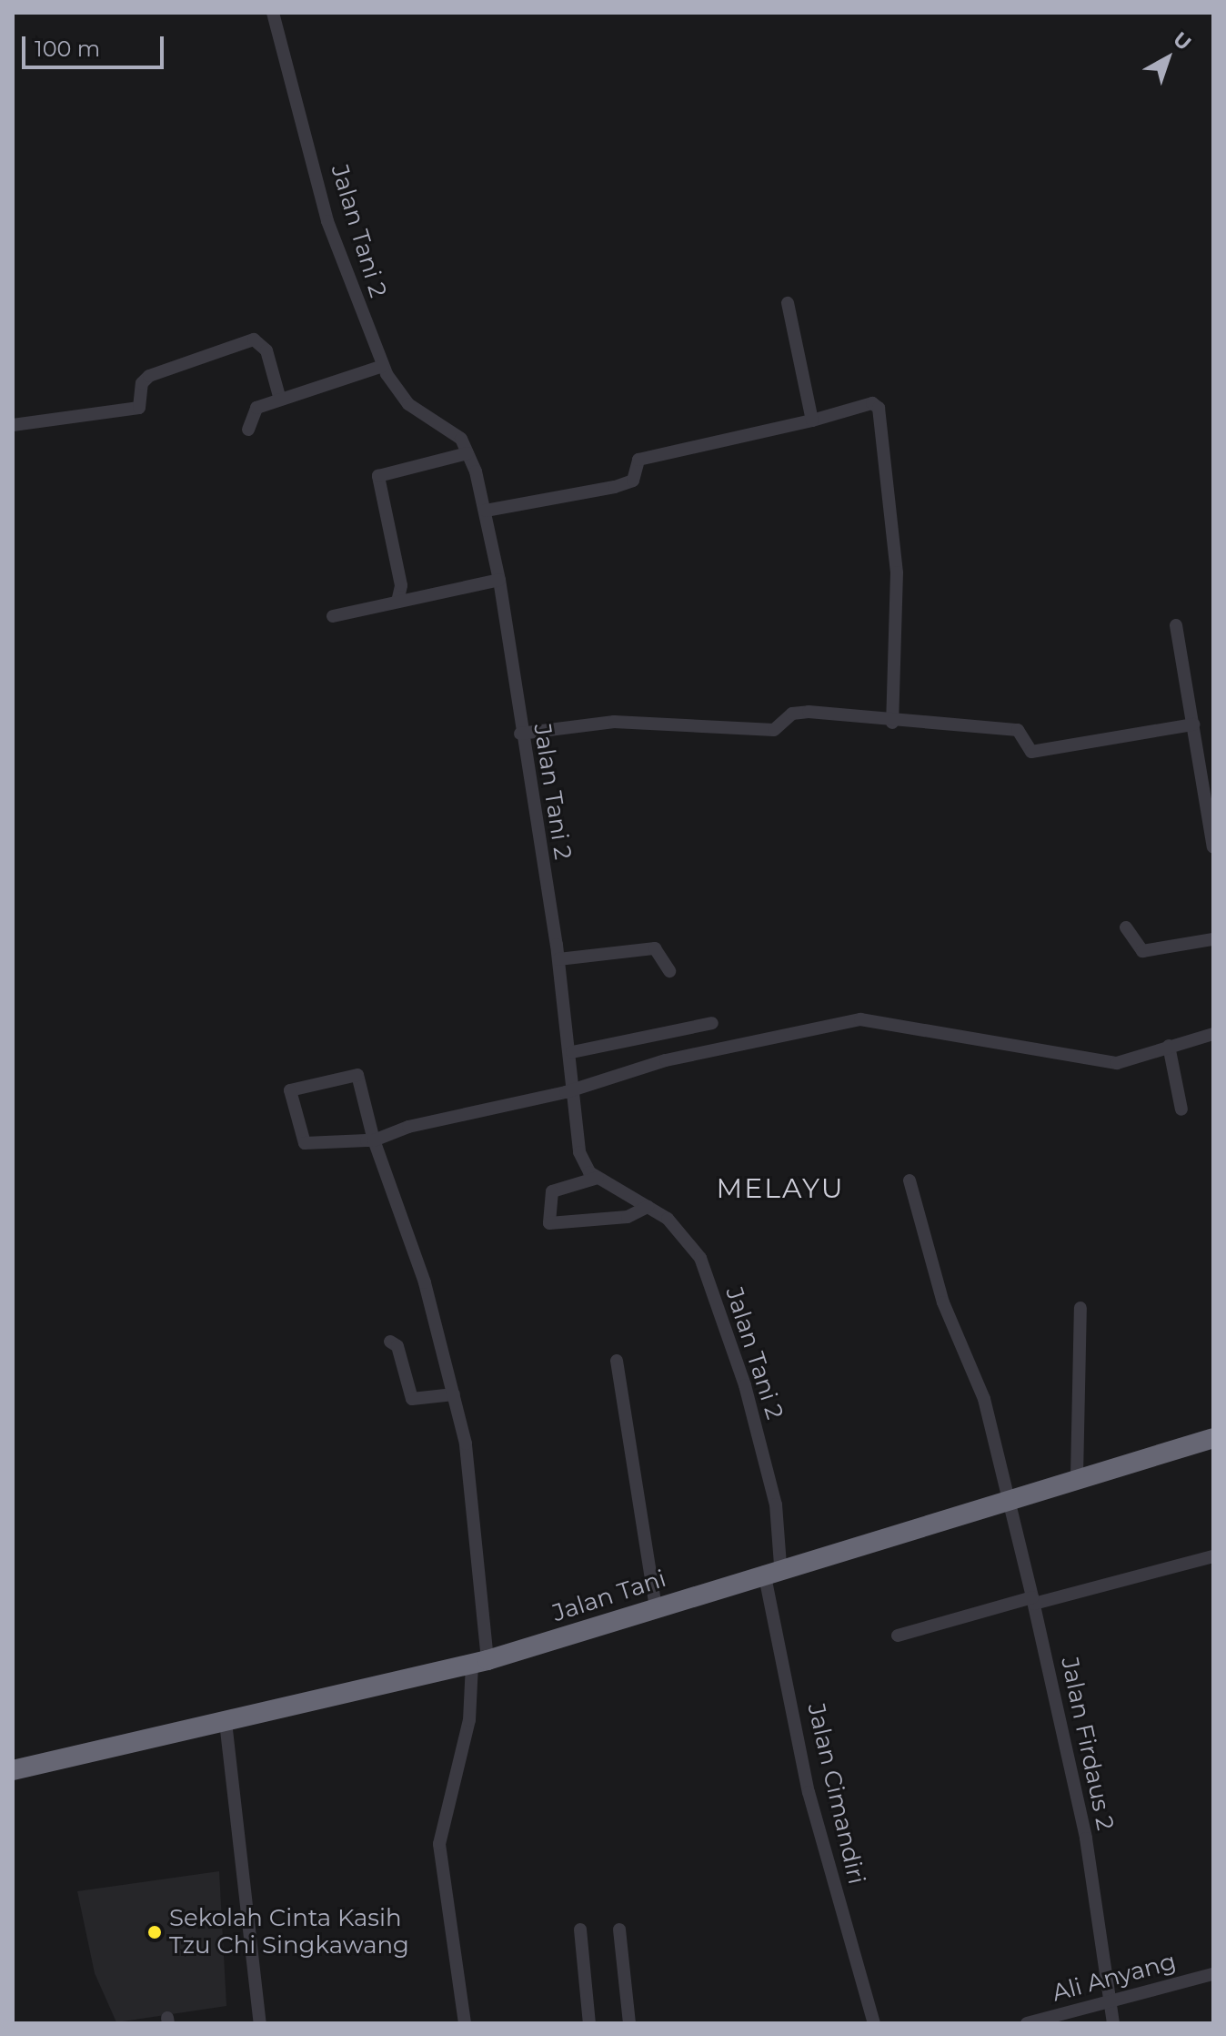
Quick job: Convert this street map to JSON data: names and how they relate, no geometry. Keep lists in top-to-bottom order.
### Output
{
  "streets": {
    "highway": ["Jalan Tani"],
    "street": [
      "Jalan Tani 2",
      "Jalan Firdaus 2",
      "Jalan Cimandiri",
      "Ali Anyang"
    ]
  },
  "crossings": [
    ["Jalan Tani 2", "Jalan Tani"],
    ["Jalan Tani 2", "Jalan Cimandiri"],
    ["Jalan Tani", "Jalan Firdaus 2"],
    ["Jalan Tani", "Jalan Cimandiri"],
    ["Jalan Firdaus 2", "Ali Anyang"]
  ],
  "districts": ["MELAYU"],
  "places": ["Sekolah Cinta Kasih Tzu Chi Singkawang"],
  "scale_bar": "100 m",
  "north": "top right"
}
